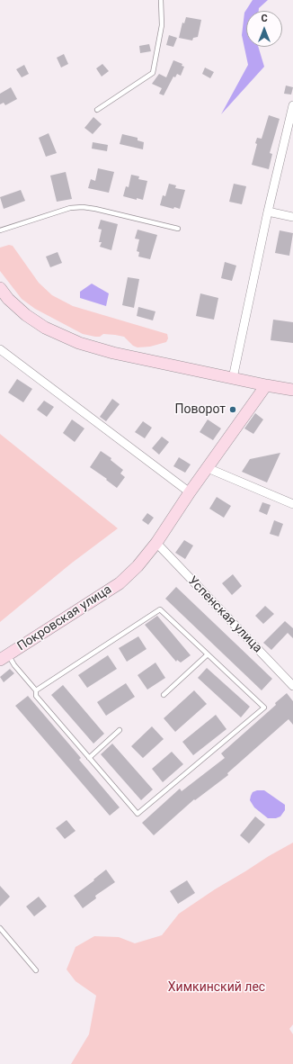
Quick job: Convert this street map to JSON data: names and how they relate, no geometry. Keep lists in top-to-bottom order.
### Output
{
  "streets": {
    "street": ["Успенская улица", "Покровская улица"]
  },
  "crossings": [
    ["Успенская улица", "Покровская улица"]
  ],
  "parks": ["Химкинский лес"],
  "places": ["Поворот"],
  "north": "top"
}
